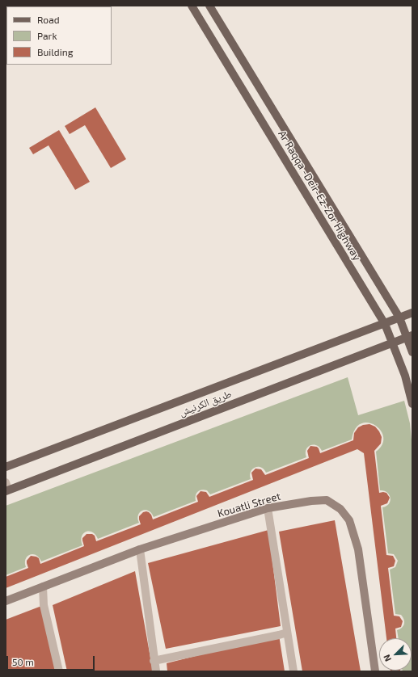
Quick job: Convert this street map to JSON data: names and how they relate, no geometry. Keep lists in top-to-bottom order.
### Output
{
  "streets": {
    "main road": ["Ar Raqqa -Deir-Ez-Zor Highway", "طريق الكرنيش"],
    "street": ["Kouatli Street"]
  },
  "crossings": [
    ["Ar Raqqa -Deir-Ez-Zor Highway", "طريق الكرنيش"]
  ],
  "legend": ["Road", "Park", "Building"],
  "scale_bar": "50 m",
  "north": "bottom left"
}
